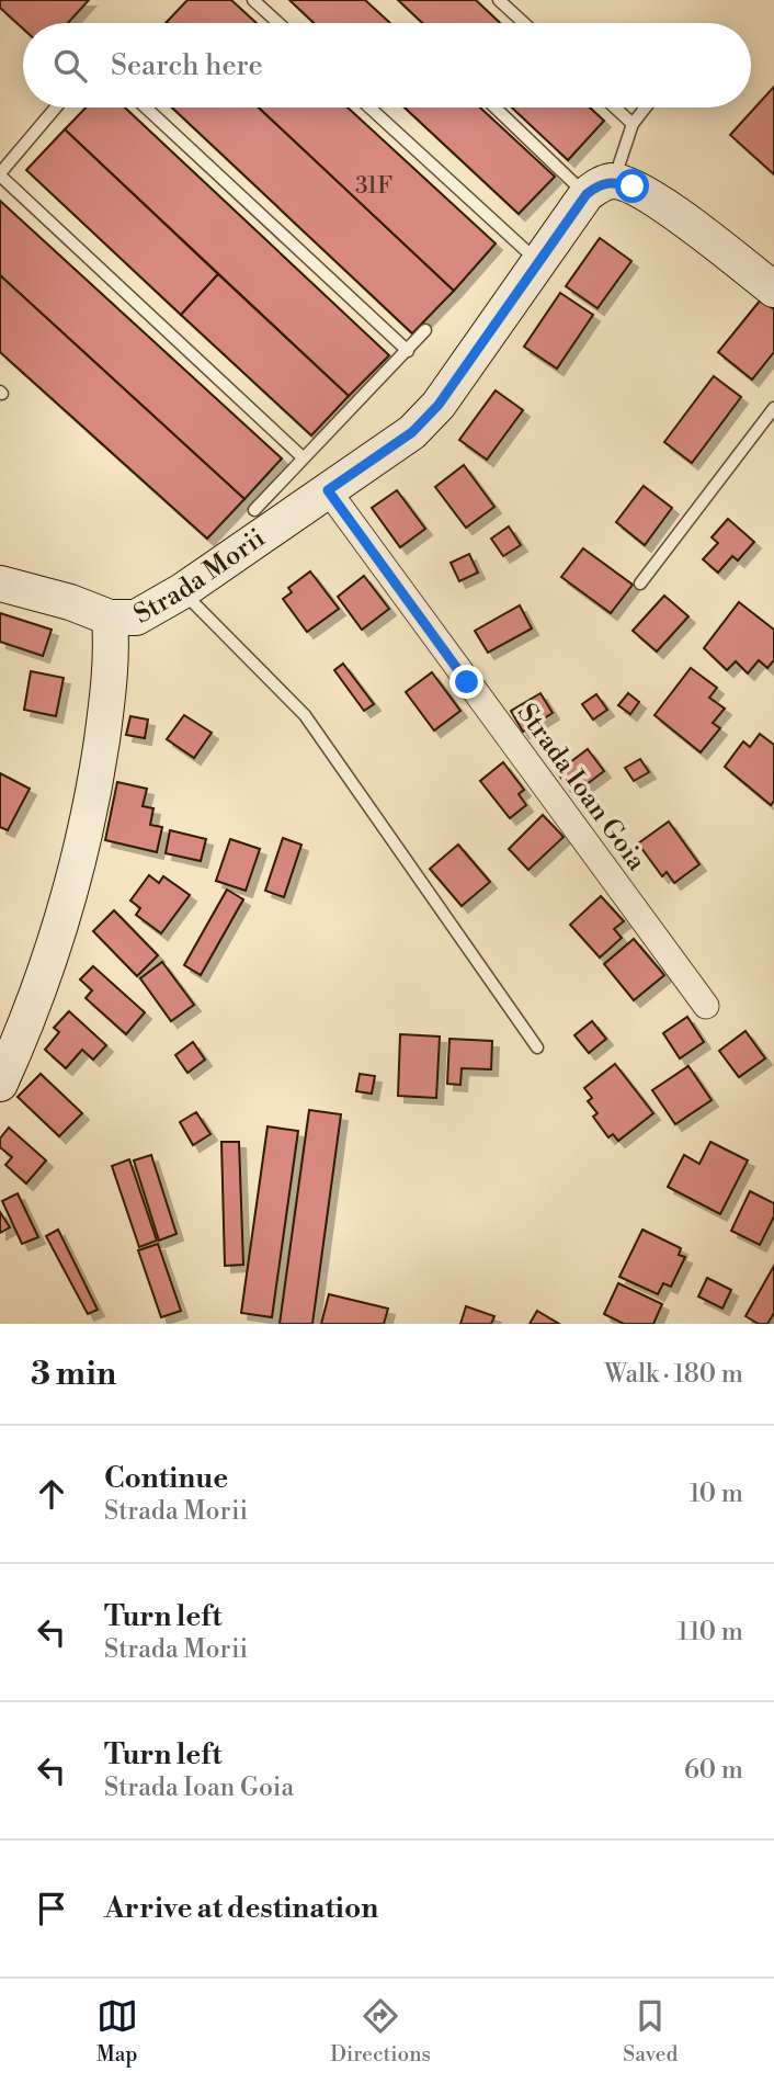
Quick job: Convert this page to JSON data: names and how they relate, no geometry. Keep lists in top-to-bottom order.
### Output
{
  "streets": {
    "street": ["Strada Morii", "Strada Ioan Goia"]
  },
  "crossings": [
    ["Strada Morii", "Strada Ioan Goia"]
  ],
  "house_numbers": ["31F"],
  "page": {
    "search": "Search here",
    "heading": ["3 min", "Walk · 180 m"],
    "list": [
      ["Continue", "Strada Morii", "10 m"],
      ["Turn left", "Strada Morii", "110 m"],
      ["Turn left", "Strada Ioan Goia", "60 m"],
      "Arrive at destination"
    ],
    "nav": ["Map", "Directions", "Saved"]
  }
}
